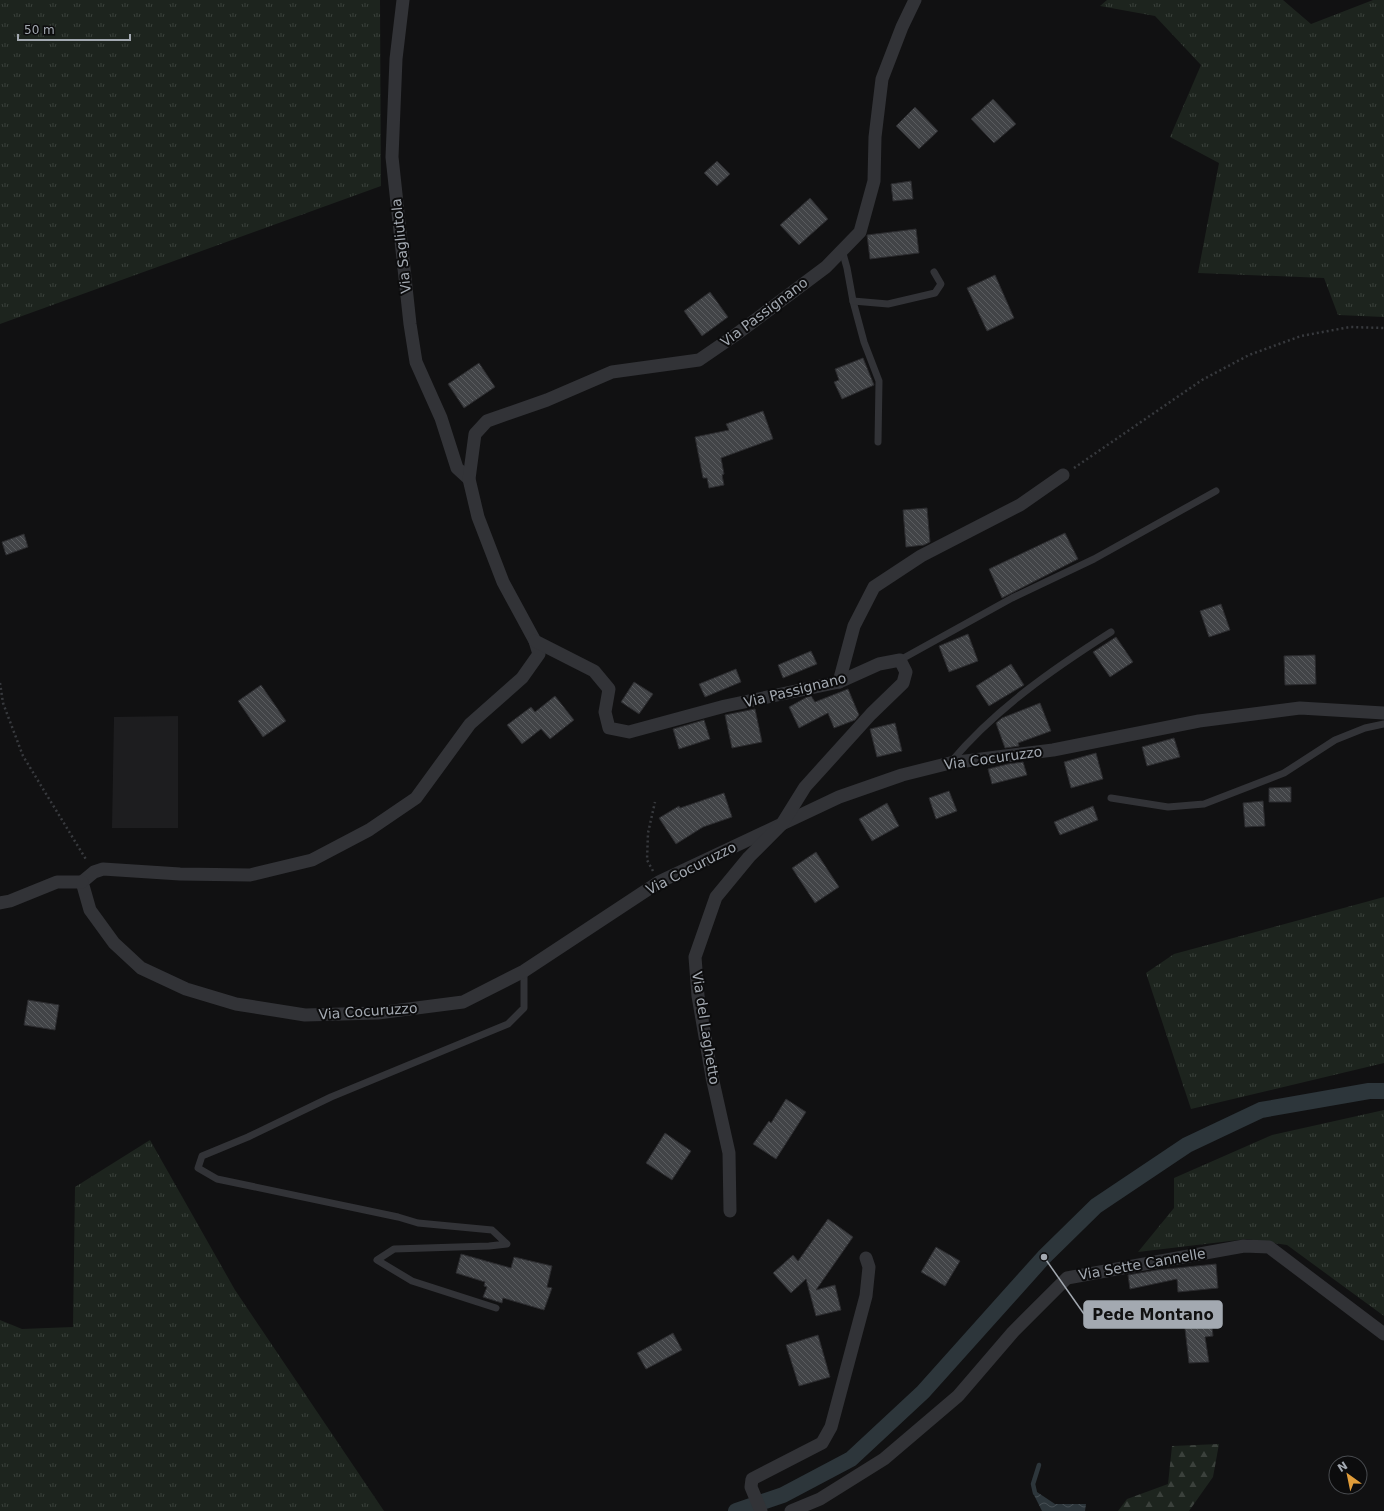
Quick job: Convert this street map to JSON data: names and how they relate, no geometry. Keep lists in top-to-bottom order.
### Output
{
  "streets": {
    "street": [
      "Via Sagliutola",
      "Via Passignano",
      "Via Cocuruzzo",
      "Via del Laghetto",
      "Via Sette Cannelle"
    ]
  },
  "crossings": [
    ["Via Sagliutola", "Via Passignano"],
    ["Via Cocuruzzo", "Via del Laghetto"]
  ],
  "places": ["Pede Montano"],
  "scale_bar": "50 m",
  "north": "top left"
}
